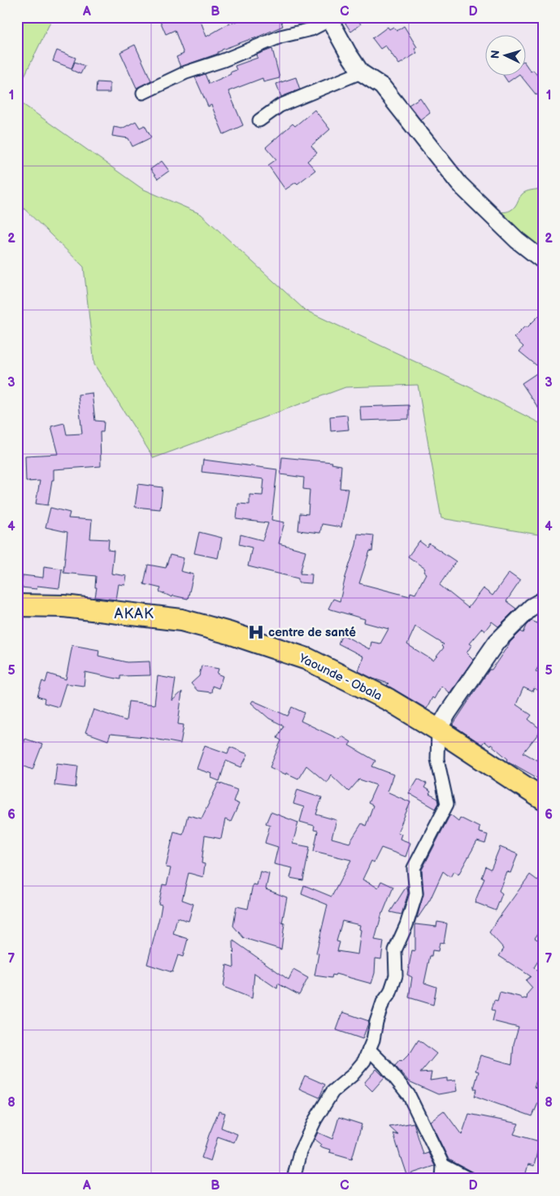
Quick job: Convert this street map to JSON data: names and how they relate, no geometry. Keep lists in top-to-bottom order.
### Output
{
  "streets": {
    "highway": ["Yaounde - Obala"]
  },
  "districts": ["AKAK"],
  "places": {
    "hospital": ["centre de santé"]
  },
  "north": "left",
  "grid": {
    "columns": [
      "A",
      "B",
      "C",
      "D"
    ],
    "rows": [
      "1",
      "2",
      "3",
      "4",
      "5",
      "6",
      "7",
      "8"
    ]
  }
}
